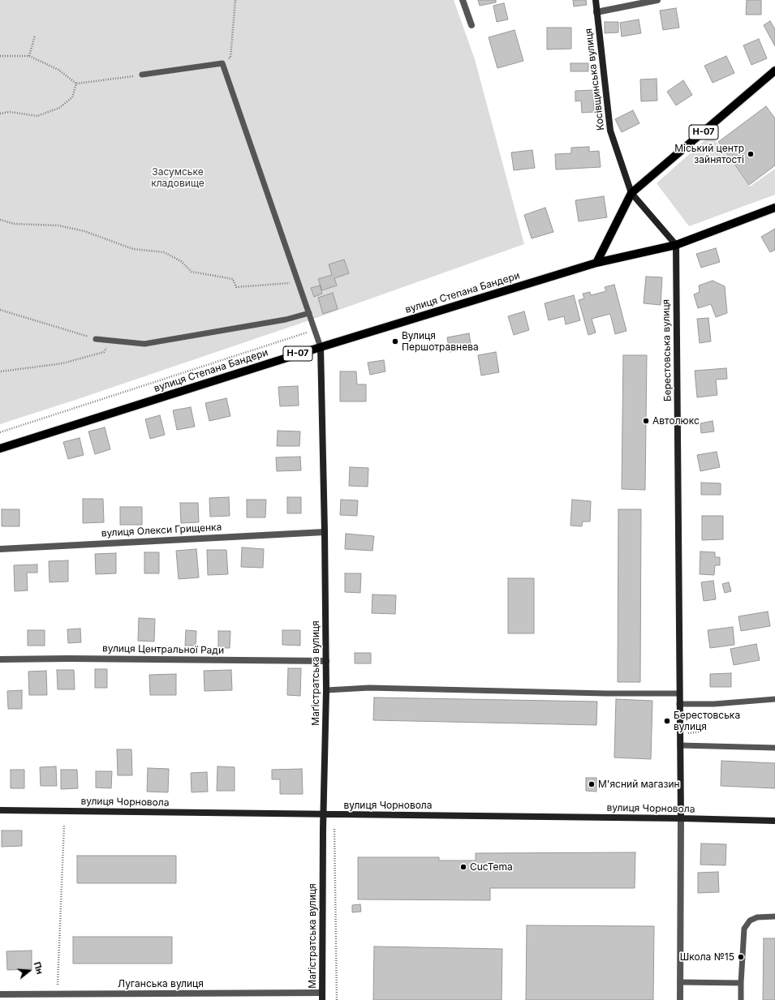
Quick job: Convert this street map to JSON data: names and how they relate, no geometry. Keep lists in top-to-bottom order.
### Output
{
  "streets": {
    "main road": ["Н-07", "вулиця Степана Бандери"],
    "street": [
      "Косівщинська вулиця",
      "Берестовська вулиця",
      "вулиця Олекси Грищенка",
      "вулиця Центральної Ради",
      "Маґістратська вулиця",
      "вулиця Чорновола",
      "Луганська вулиця"
    ]
  },
  "crossings": [
    ["Косівщинська вулиця", "Н-07"],
    ["Н-07", "вулиця Степана Бандери"],
    ["вулиця Степана Бандери", "Берестовська вулиця"],
    ["вулиця Степана Бандери", "Маґістратська вулиця"],
    ["Берестовська вулиця", "вулиця Чорновола"],
    ["вулиця Олекси Грищенка", "Маґістратська вулиця"],
    ["вулиця Центральної Ради", "Маґістратська вулиця"],
    ["Маґістратська вулиця", "вулиця Чорновола"],
    ["Маґістратська вулиця", "Луганська вулиця"]
  ],
  "parks": ["Засумське кладовище"],
  "places": [
    "Міський центр зайнятості",
    "Вулиця Першотравнева",
    "Автолюкс",
    "Берестовська вулиця",
    "М'ясний магазин",
    "CucTema",
    "Школа №15"
  ],
  "north": "right"
}
